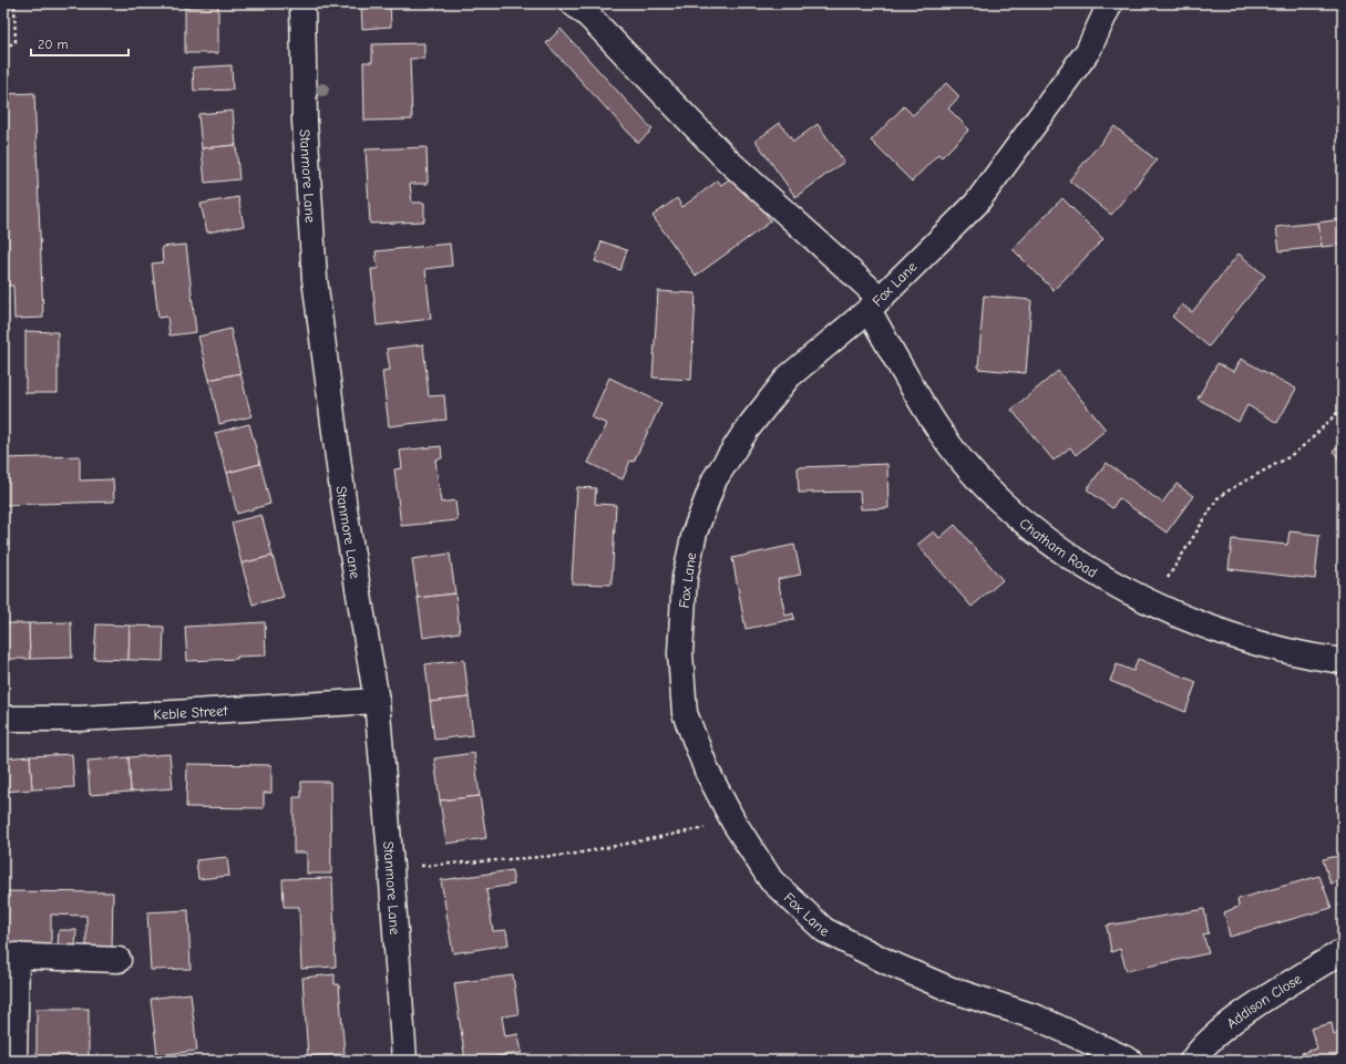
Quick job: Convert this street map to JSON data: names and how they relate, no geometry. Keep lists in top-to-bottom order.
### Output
{
  "streets": {
    "street": [
      "Stanmore Lane",
      "Fox Lane",
      "Chatham Road",
      "Keble Street",
      "Addison Close"
    ]
  },
  "crossings": [
    ["Stanmore Lane", "Keble Street"],
    ["Fox Lane", "Chatham Road"]
  ],
  "scale_bar": "20 m"
}
